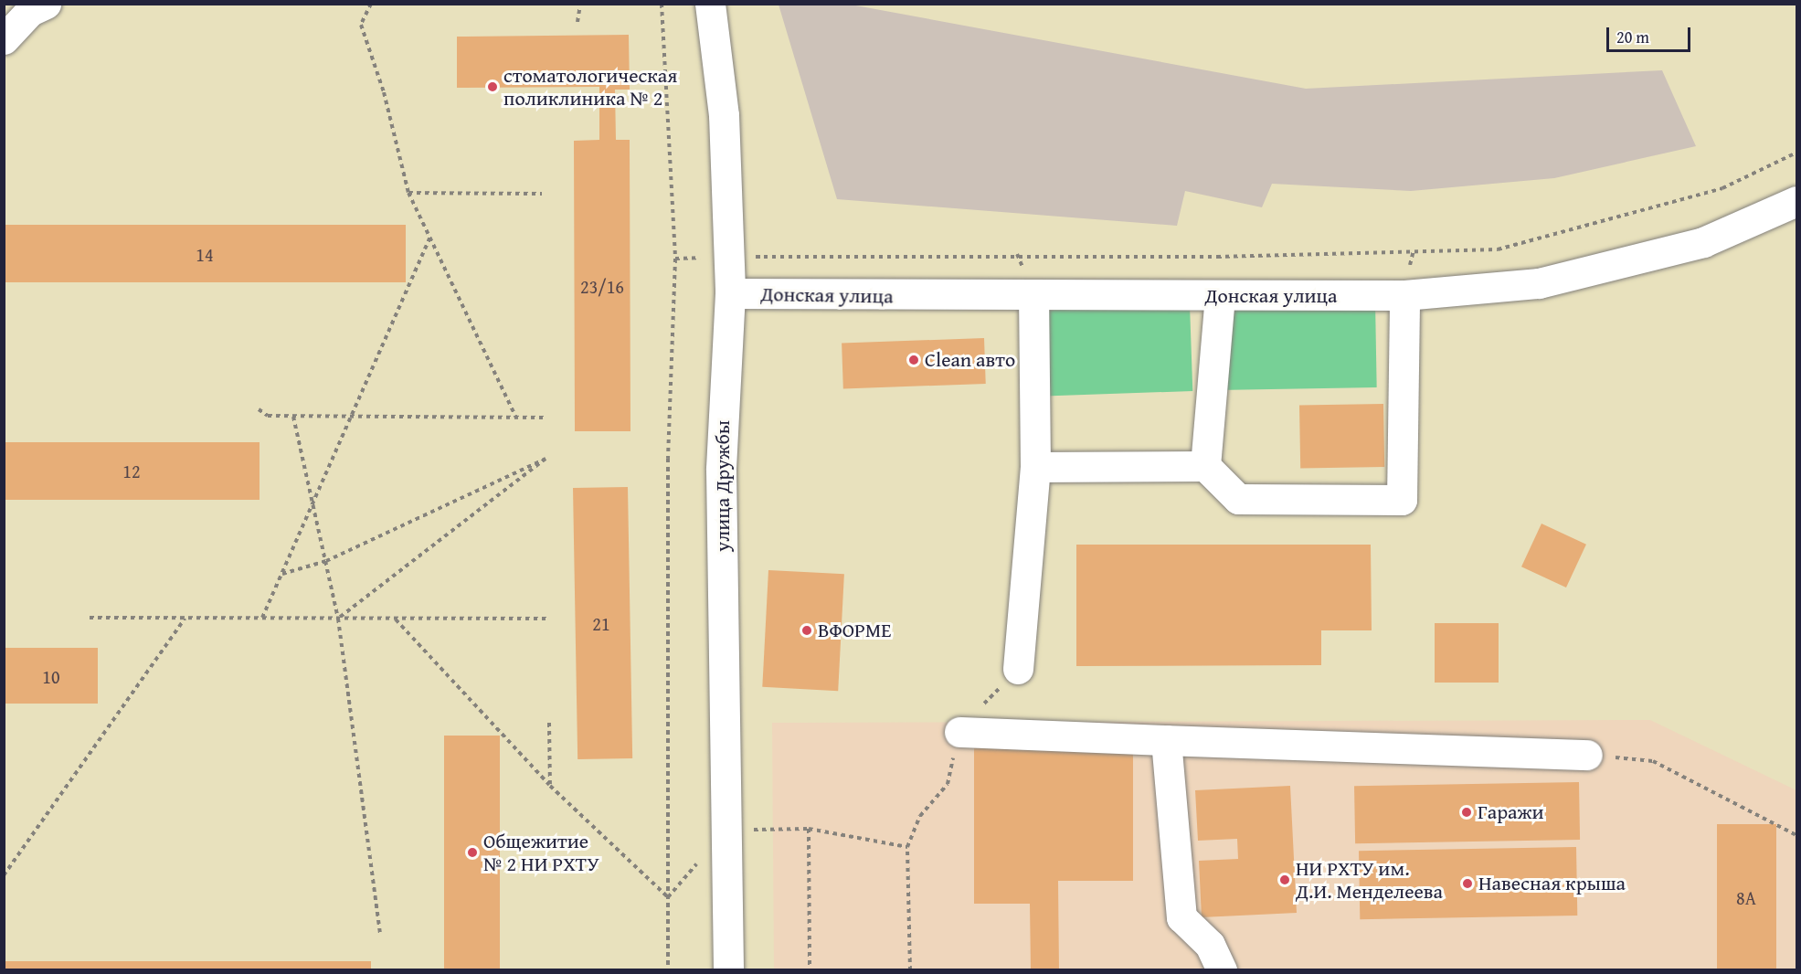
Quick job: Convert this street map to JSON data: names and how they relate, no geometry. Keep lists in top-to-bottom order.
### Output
{
  "streets": {
    "street": ["Донская улица", "улица Дружбы"]
  },
  "crossings": [
    ["Донская улица", "улица Дружбы"]
  ],
  "places": [
    "стоматологическая поликлиника № 2",
    "Сlean авто",
    "ВФОРМЕ",
    "Гаражи",
    "Общежитие № 2 НИ РХТУ",
    "НИ РХТУ им. Д.И. Менделеева",
    "Навесная крыша"
  ],
  "house_numbers": [
    "14",
    "23/16",
    "12",
    "21",
    "10",
    "8А"
  ],
  "scale_bar": "20 m"
}
